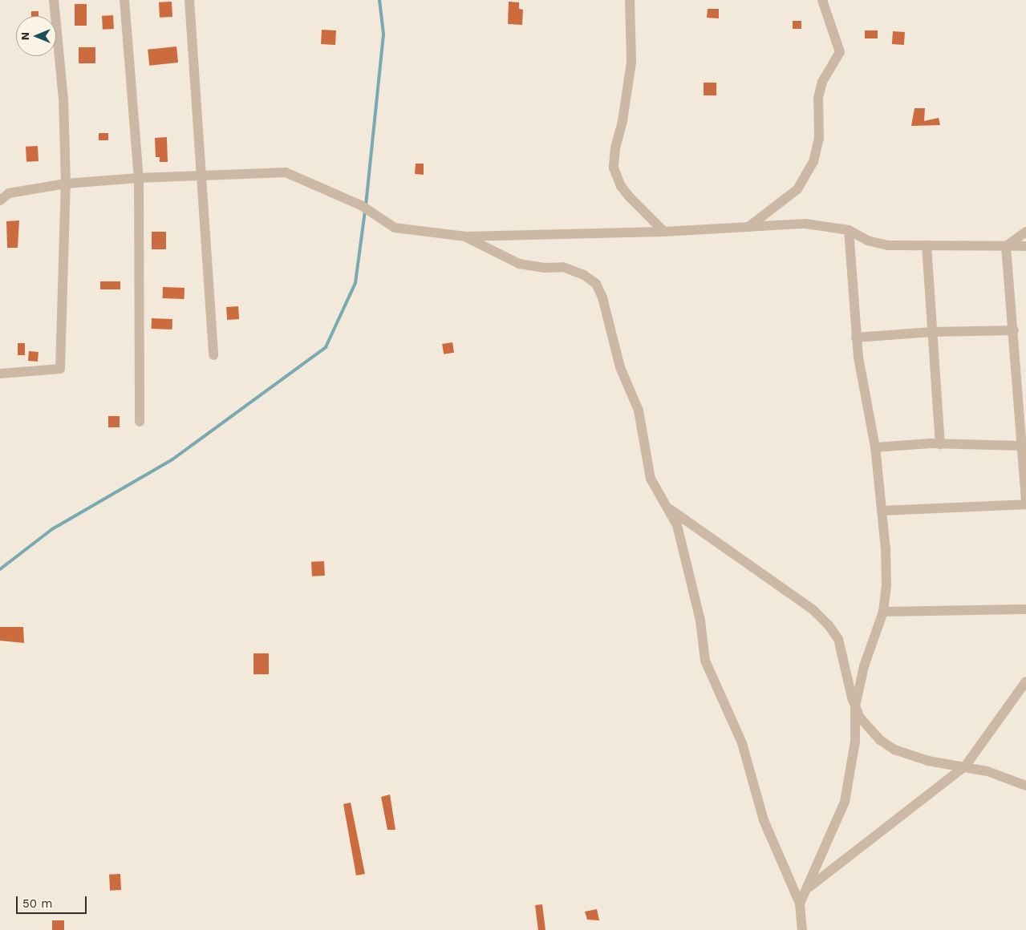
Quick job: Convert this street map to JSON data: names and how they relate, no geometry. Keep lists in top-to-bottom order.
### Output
{
  "scale_bar": "50 m",
  "north": "left"
}
